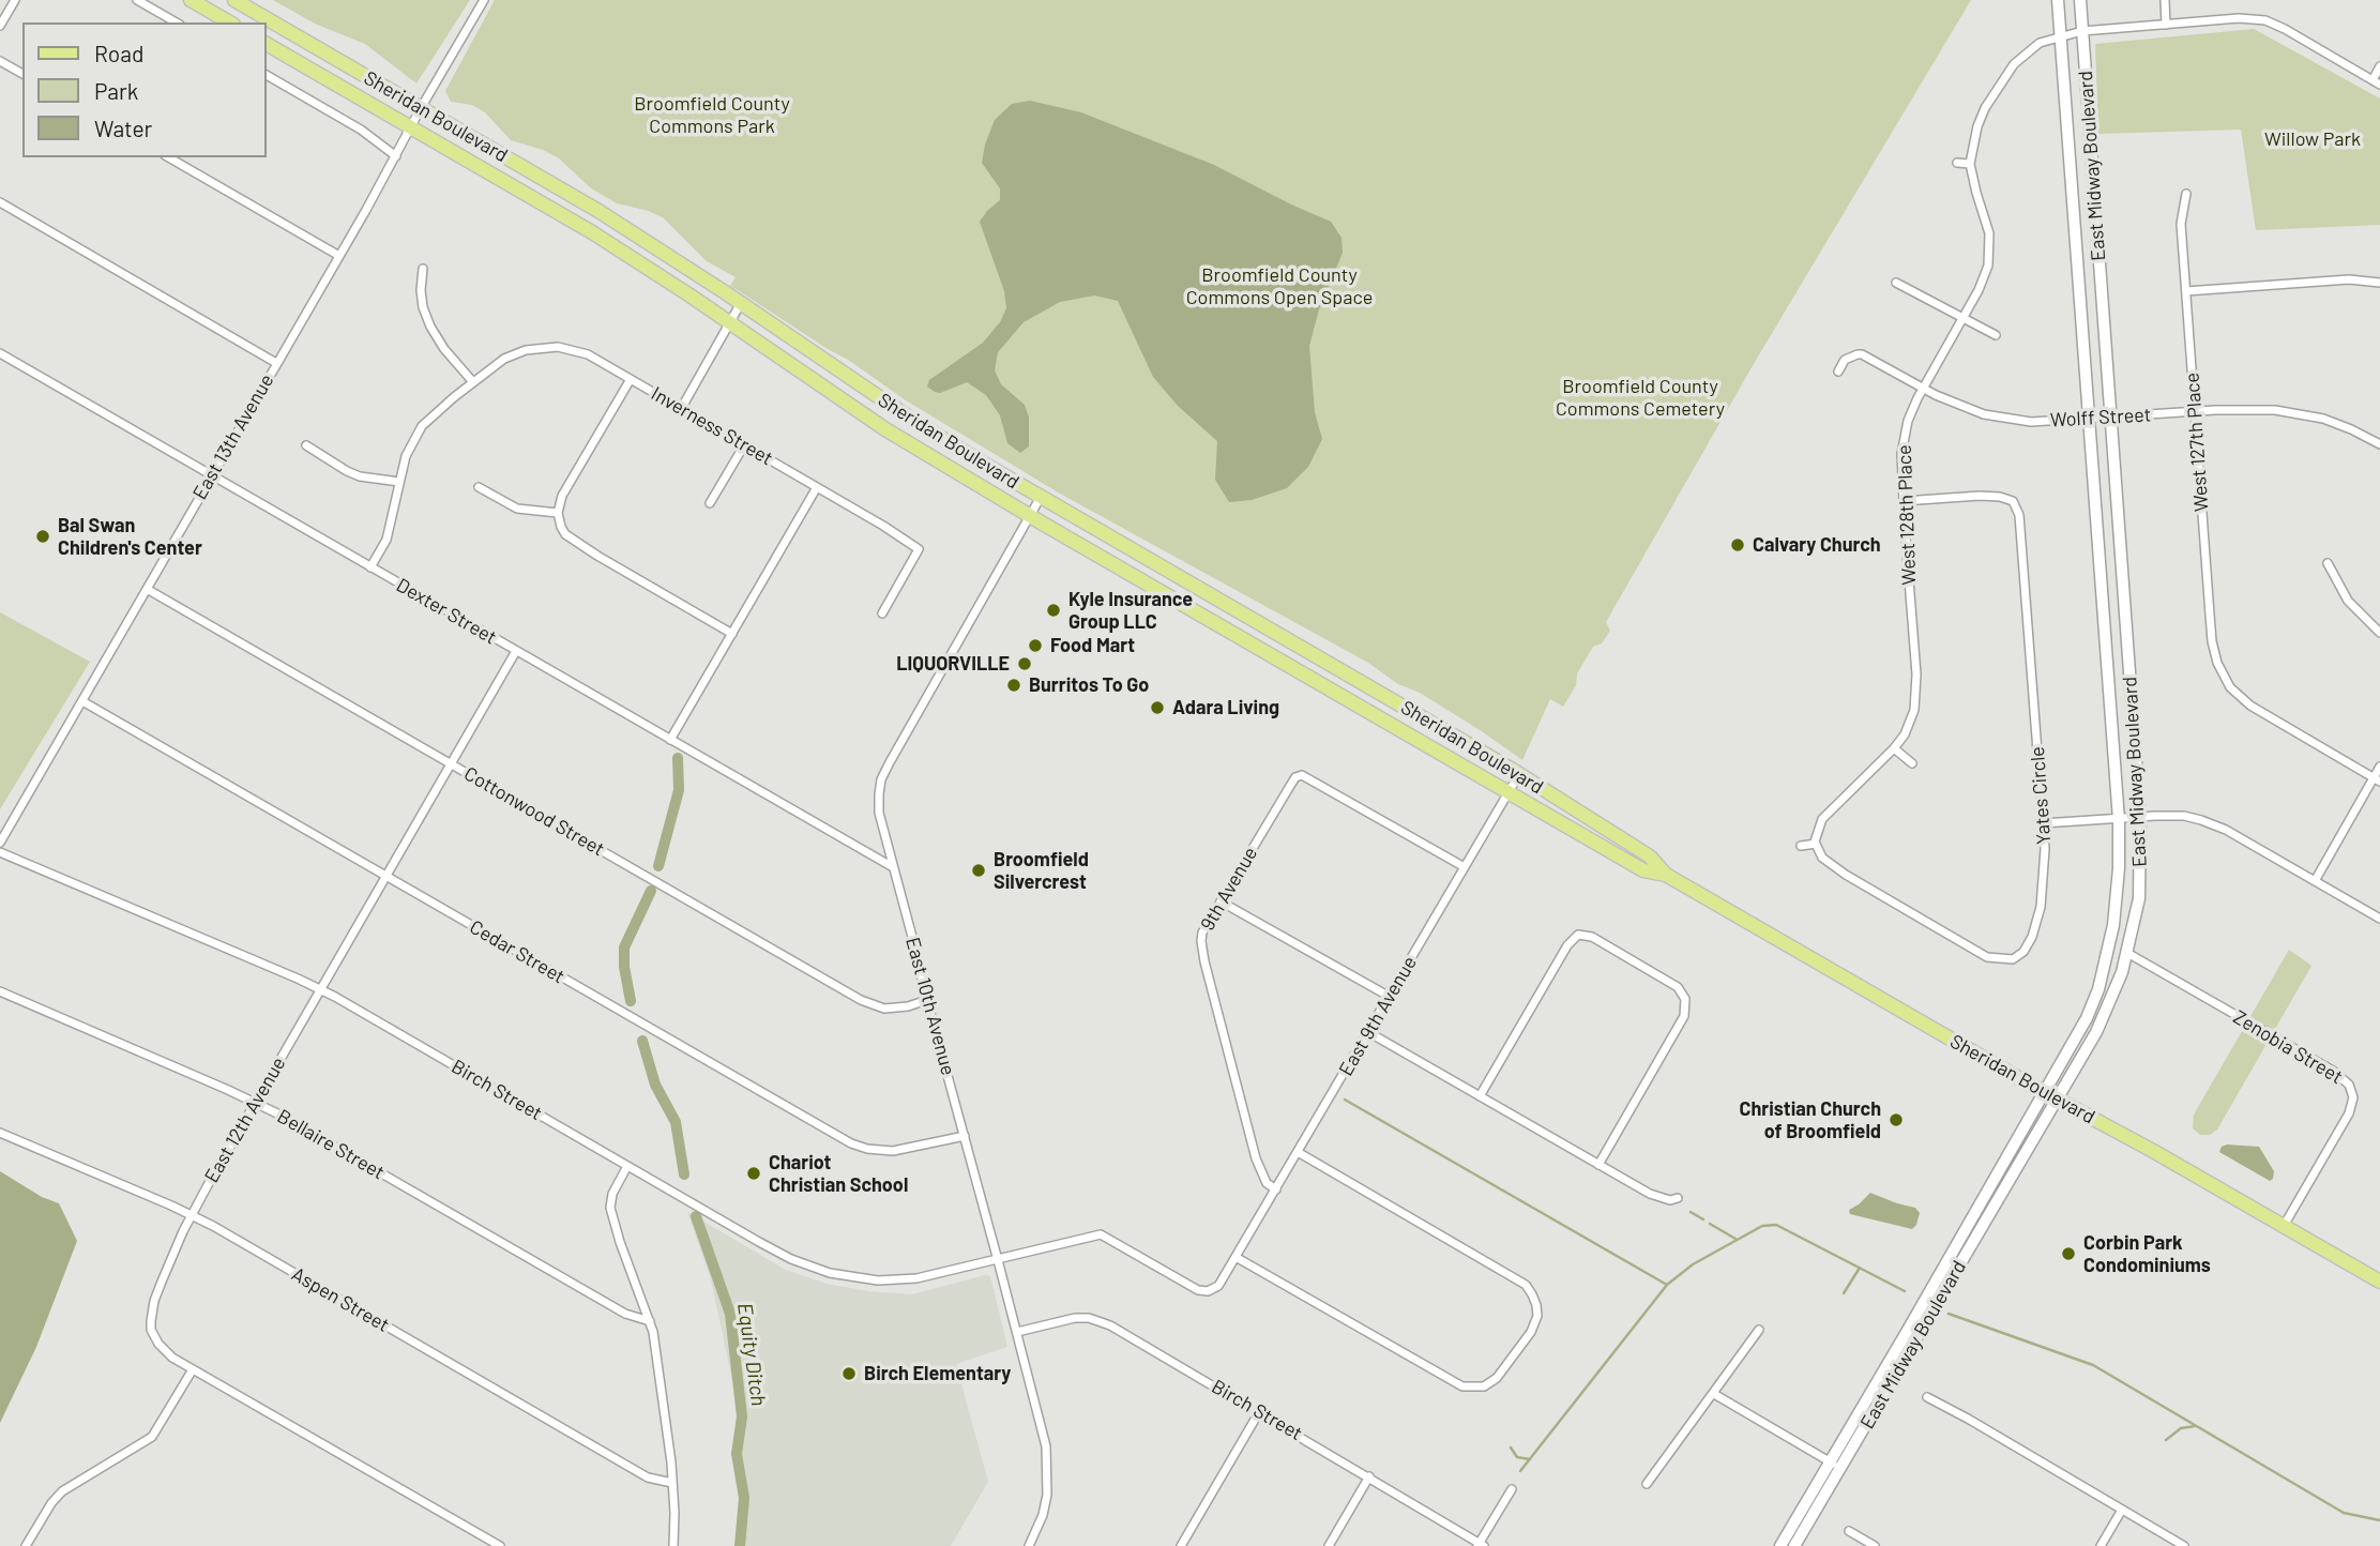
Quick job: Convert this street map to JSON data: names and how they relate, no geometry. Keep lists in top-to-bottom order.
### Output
{
  "streets": {
    "main road": ["Sheridan Boulevard", "East Midway Boulevard"],
    "street": [
      "Wolff Street",
      "Inverness Street",
      "East 13th Avenue",
      "West 127th Place",
      "West 128th Place",
      "Dexter Street",
      "Yates Circle",
      "Cottonwood Street",
      "9th Avenue",
      "Cedar Street",
      "East 10th Avenue",
      "East 9th Avenue",
      "Zenobia Street",
      "Birch Street",
      "East 12th Avenue",
      "Bellaire Street",
      "Aspen Street"
    ]
  },
  "crossings": [
    ["Sheridan Boulevard", "East Midway Boulevard"],
    ["Sheridan Boulevard", "East 13th Avenue"],
    ["Sheridan Boulevard", "East 10th Avenue"],
    ["Sheridan Boulevard", "East 9th Avenue"],
    ["Sheridan Boulevard", "Zenobia Street"],
    ["East Midway Boulevard", "Wolff Street"],
    ["East Midway Boulevard", "West 128th Place"],
    ["East Midway Boulevard", "Zenobia Street"],
    ["Wolff Street", "West 127th Place"],
    ["Wolff Street", "West 128th Place"],
    ["Inverness Street", "Dexter Street"],
    ["East 13th Avenue", "Dexter Street"],
    ["East 13th Avenue", "Cottonwood Street"],
    ["East 13th Avenue", "Cedar Street"],
    ["West 128th Place", "Yates Circle"],
    ["Dexter Street", "East 10th Avenue"],
    ["Dexter Street", "East 12th Avenue"],
    ["Cottonwood Street", "East 10th Avenue"],
    ["Cottonwood Street", "East 12th Avenue"],
    ["9th Avenue", "East 9th Avenue"],
    ["Cedar Street", "East 10th Avenue"],
    ["Cedar Street", "East 12th Avenue"],
    ["East 10th Avenue", "East 9th Avenue"],
    ["East 10th Avenue", "Birch Street"],
    ["East 9th Avenue", "Birch Street"],
    ["Birch Street", "East 12th Avenue"],
    ["East 12th Avenue", "Bellaire Street"],
    ["East 12th Avenue", "Aspen Street"]
  ],
  "water": ["Equity Ditch"],
  "parks": [
    "Broomfield County Commons Park",
    "Willow Park",
    "Broomfield County Commons Open Space",
    "Broomfield County Commons Cemetery"
  ],
  "places": [
    "Bal Swan Children's Center",
    "Calvary Church",
    "Kyle Insurance Group LLC",
    "Food Mart",
    "LIQUORVILLE",
    "Burritos To Go",
    "Adara Living",
    "Broomfield Silvercrest",
    "Christian Church of Broomfield",
    "Chariot Christian School",
    "Corbin Park Condominiums",
    "Birch Elementary"
  ],
  "legend": ["Road", "Park", "Water"]
}
